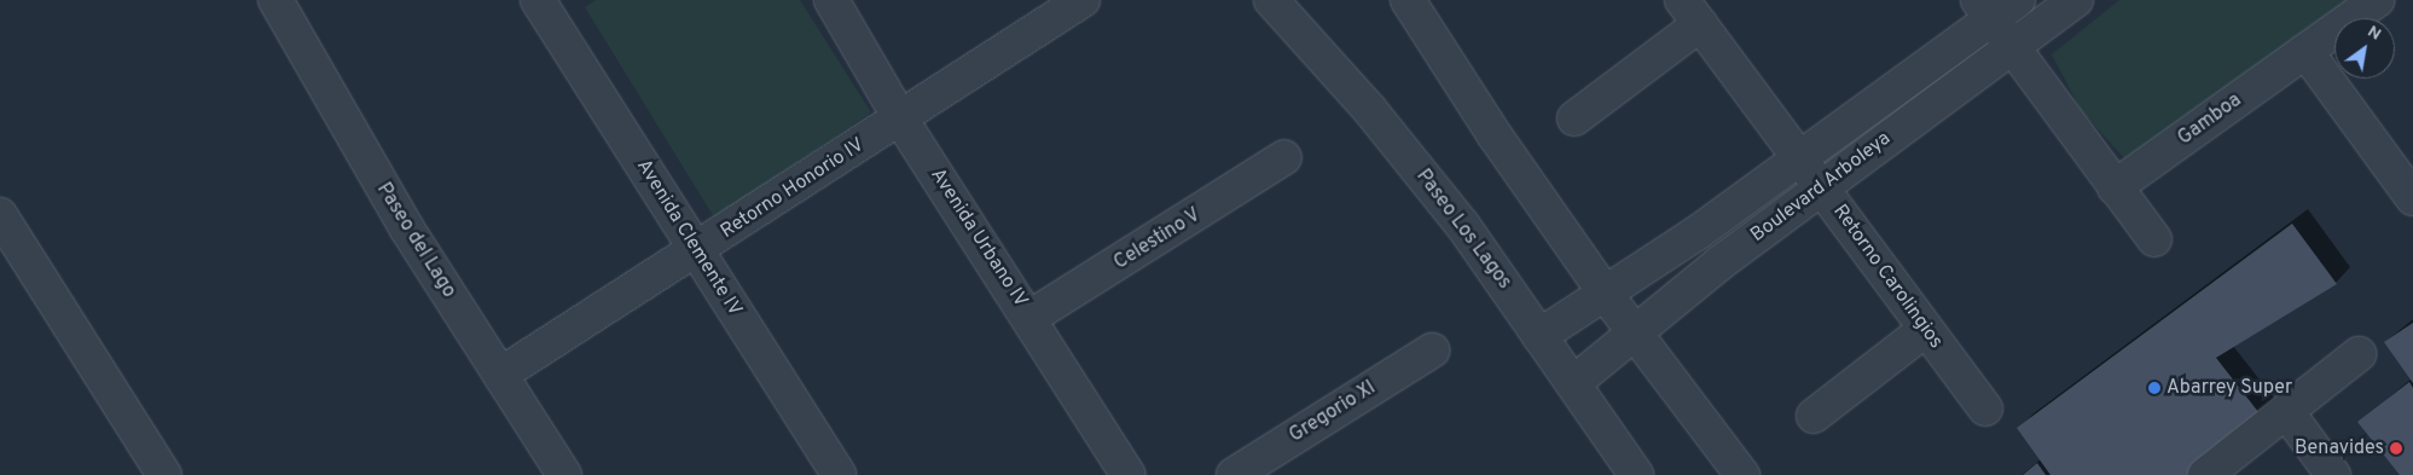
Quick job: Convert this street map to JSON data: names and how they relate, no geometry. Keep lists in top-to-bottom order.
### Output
{
  "streets": {
    "street": [
      "Gamboa",
      "Boulevard Arboleya",
      "Retorno Honorio IV",
      "Paseo Los Lagos",
      "Avenida Clemente IV",
      "Avenida Urbano IV",
      "Celestino V",
      "Paseo del Lago",
      "Retorno Carolingios",
      "Gregorio XI"
    ]
  },
  "crossings": [
    ["Boulevard Arboleya", "Paseo Los Lagos"],
    ["Boulevard Arboleya", "Retorno Carolingios"],
    ["Retorno Honorio IV", "Avenida Clemente IV"],
    ["Retorno Honorio IV", "Avenida Urbano IV"],
    ["Retorno Honorio IV", "Paseo del Lago"],
    ["Avenida Urbano IV", "Celestino V"]
  ],
  "places": ["Abarrey Super", "Benavides"],
  "north": "top right"
}
